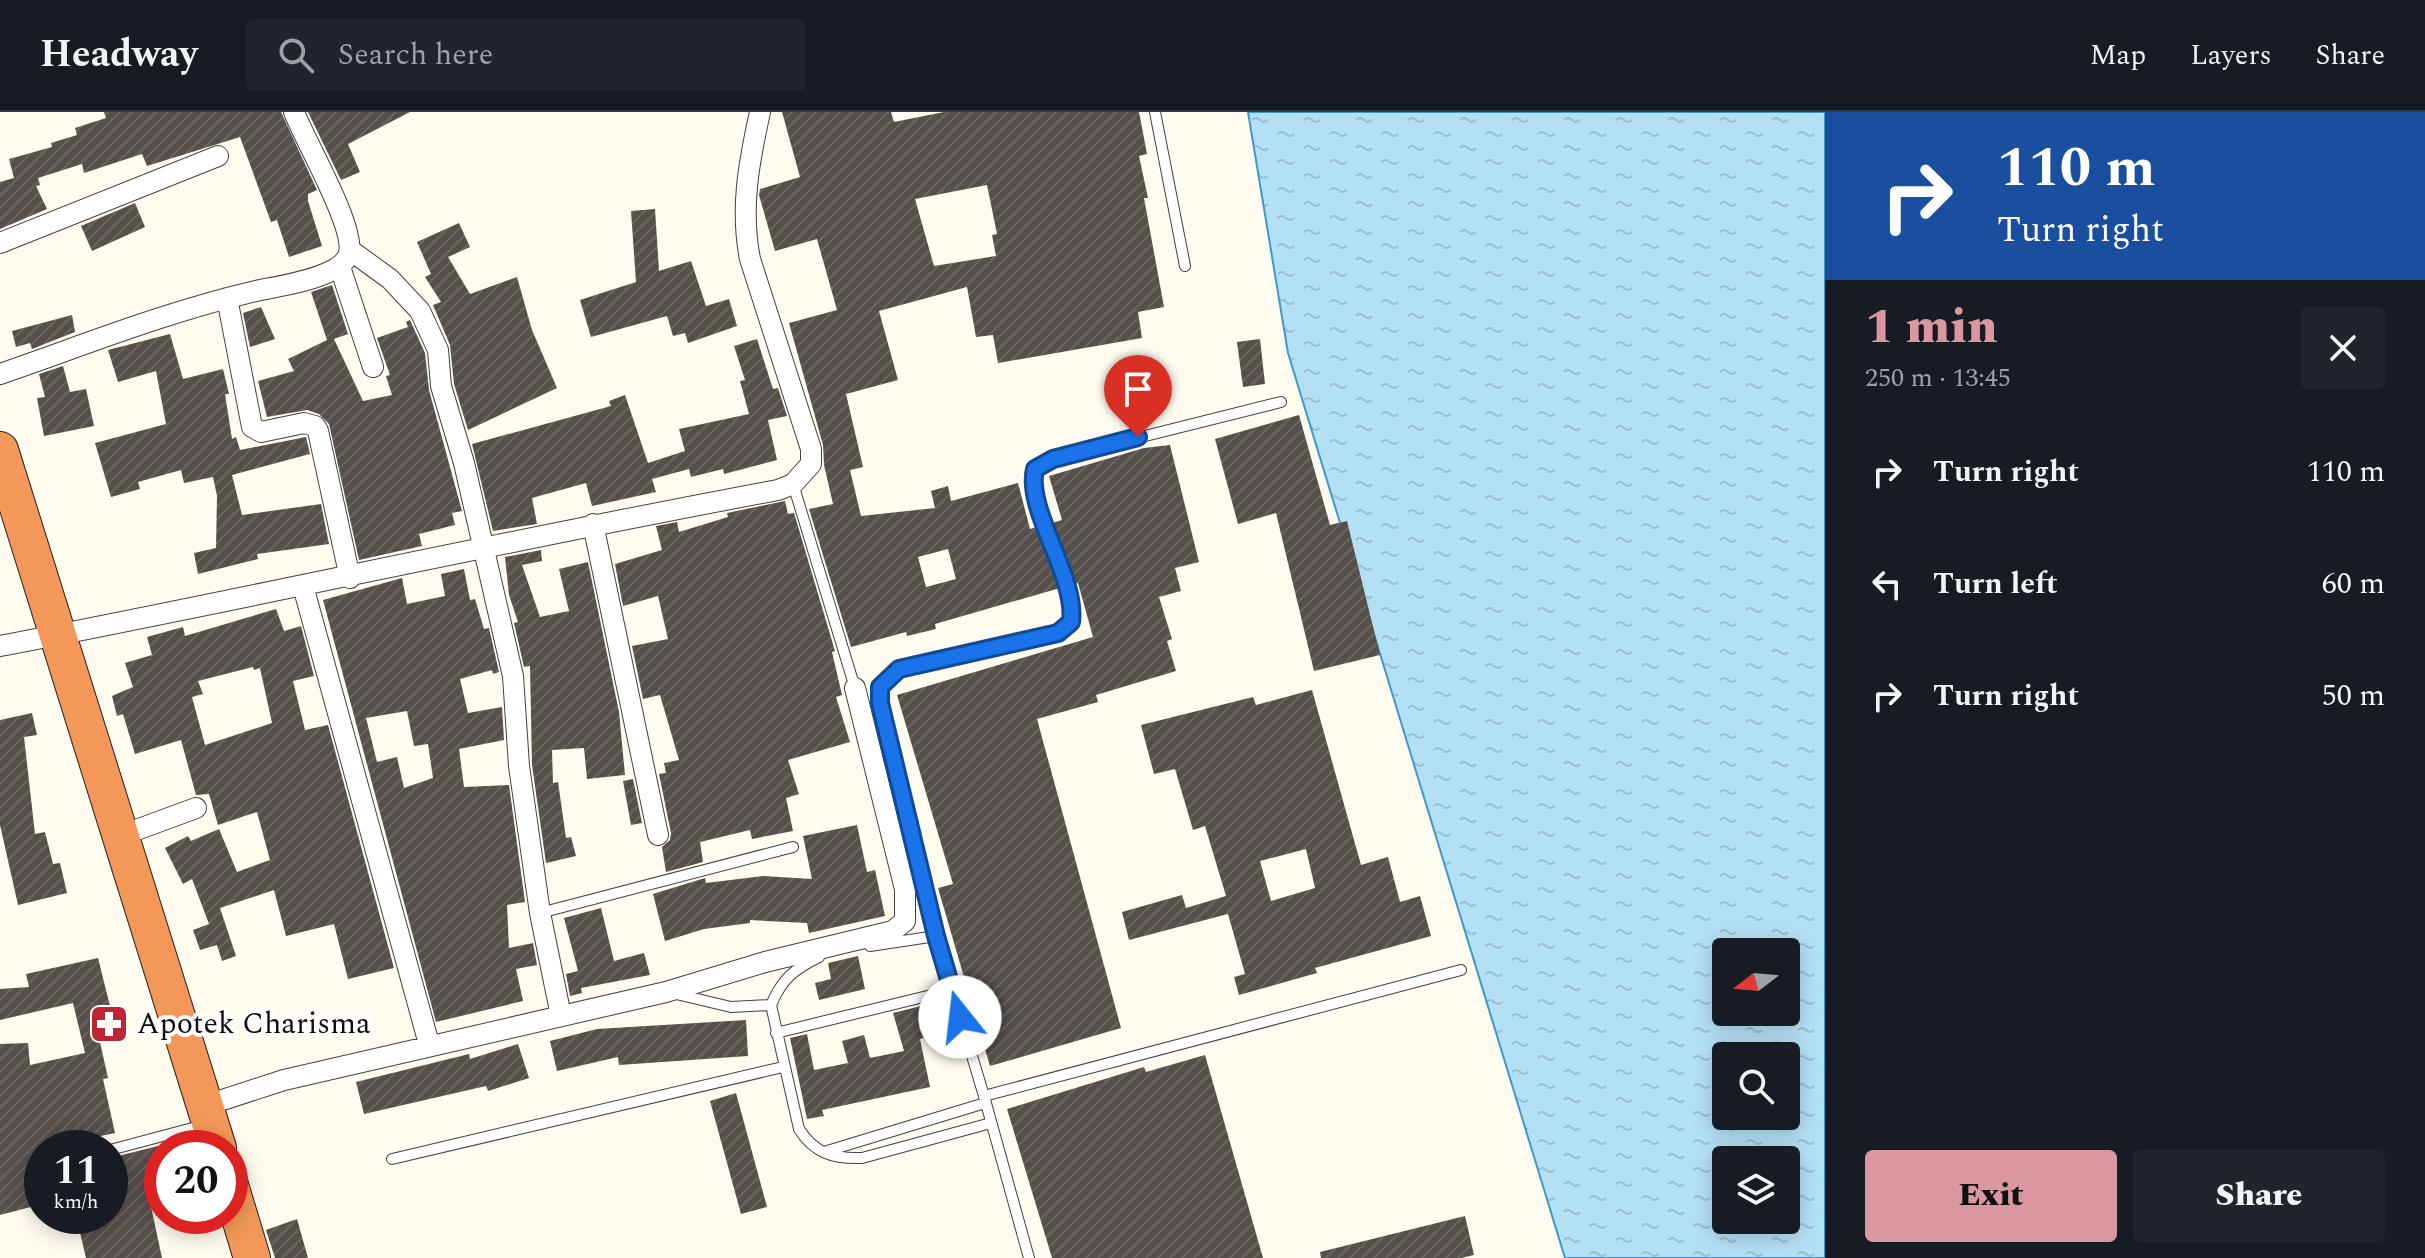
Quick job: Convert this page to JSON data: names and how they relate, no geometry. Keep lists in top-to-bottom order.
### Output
{
  "places": {
    "pharmacy": ["Apotek Charisma"]
  },
  "north": "left",
  "page": {
    "header": "Headway",
    "search": "Search here",
    "nav": ["Map", "Layers", "Share"],
    "turn": ["110 m", "Turn right"],
    "heading": ["1 min", "250 m · 13:45"],
    "list": [
      {
        "name": "Turn right",
        "value": "110 m"
      },
      {
        "name": "Turn left",
        "value": "60 m"
      },
      {
        "name": "Turn right",
        "value": "50 m"
      }
    ],
    "speed": "11 km/h",
    "limit": "20",
    "buttons": ["Exit", "Share"]
  }
}
